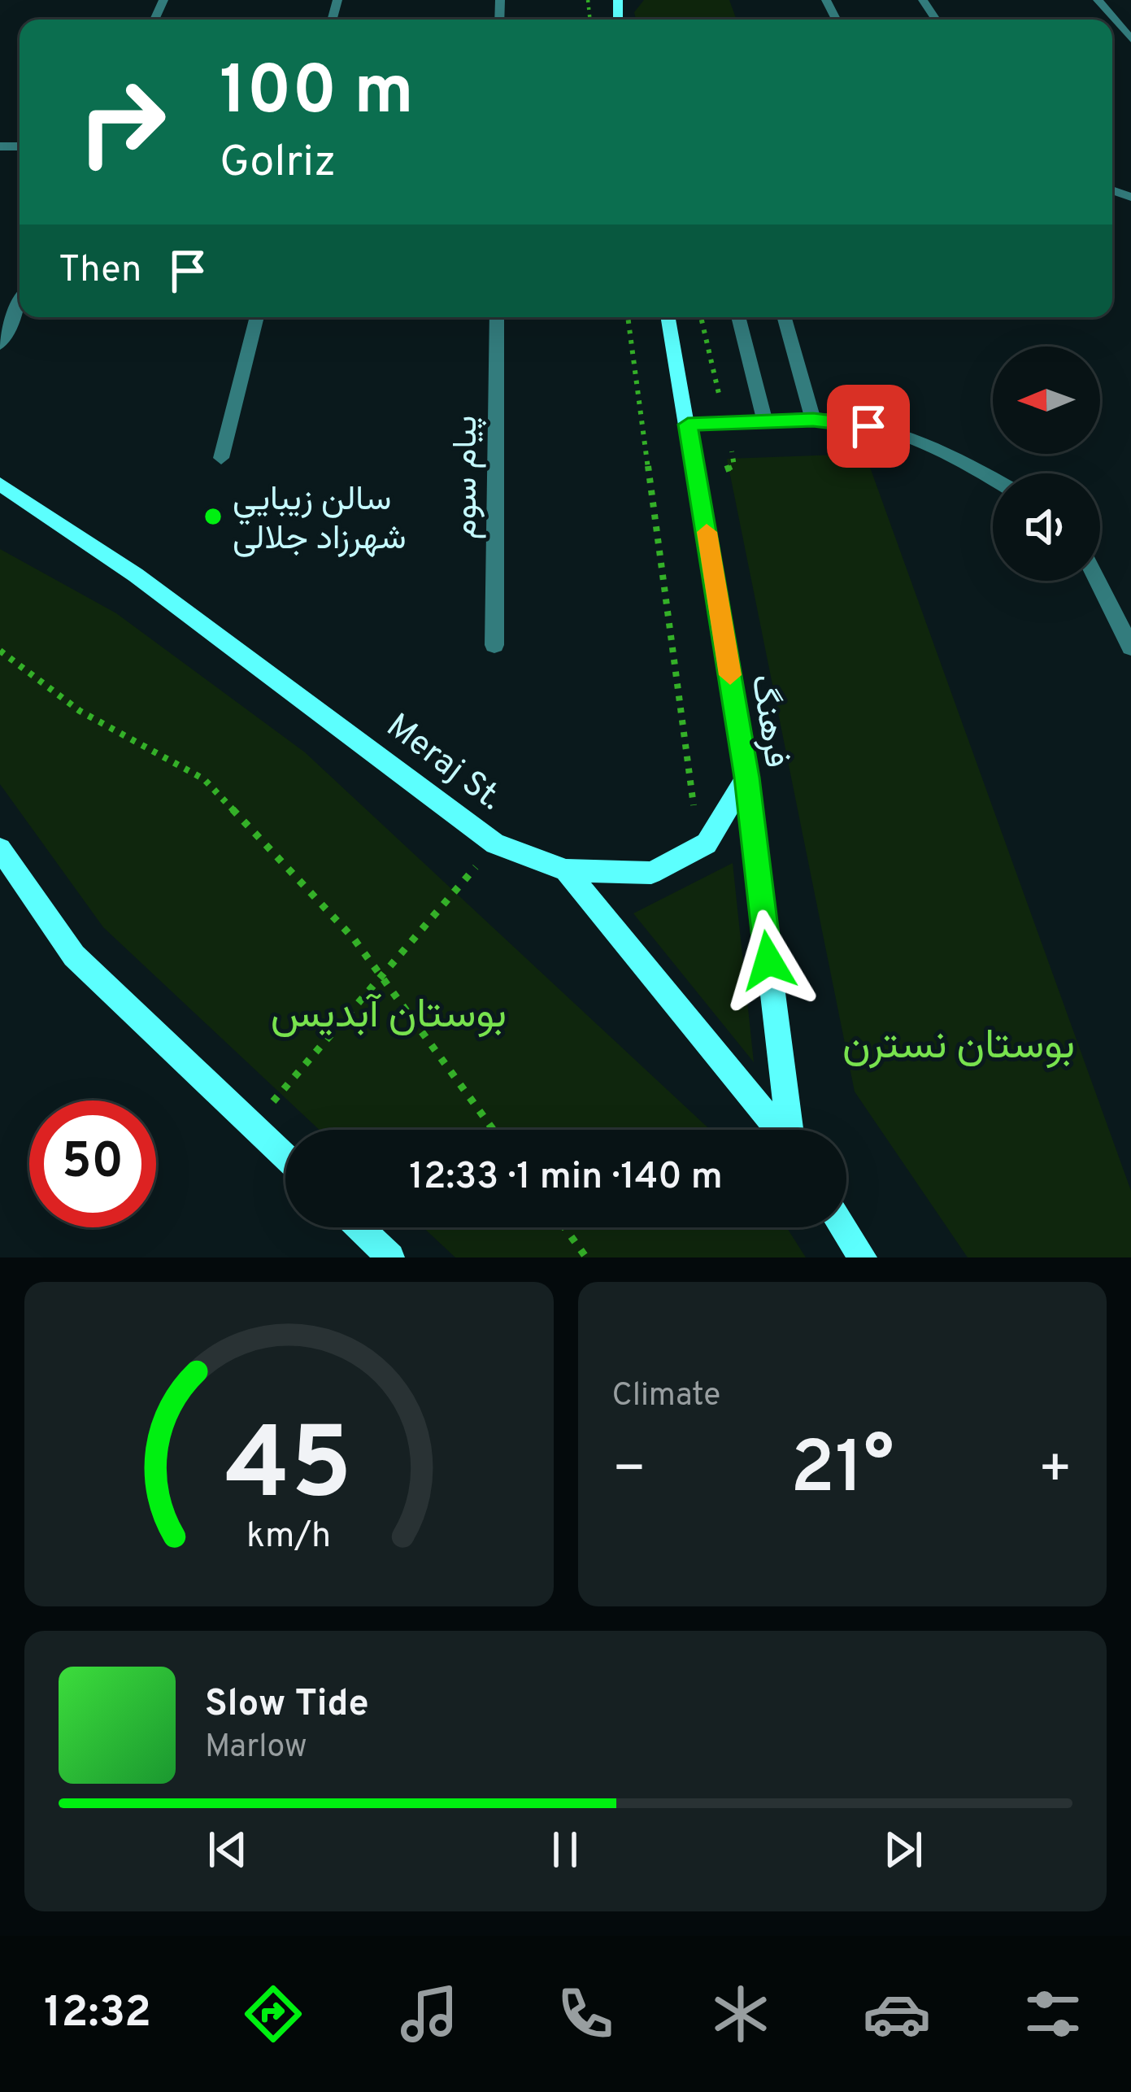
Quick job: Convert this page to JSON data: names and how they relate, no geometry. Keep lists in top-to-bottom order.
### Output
{
  "streets": {
    "main road": ["فرهنگ", "Meraj St."],
    "street": ["پیام سوم"]
  },
  "parks": ["بوستان آبدیس", "بوستان نسترن"],
  "places": ["سالن زيبايي شهرزاد جلالى"],
  "north": "left",
  "page": {
    "turn": ["100 m", "Golriz"],
    "then": "Then",
    "limit": "50",
    "trip": "12:33 · 1 min · 140 m",
    "tile": "Climate",
    "heat": ["−", "21°", "+"],
    "song": ["Slow Tide", "Marlow"],
    "tabs": "12:32",
    "gauge": ["45", "km/h"]
  }
}
